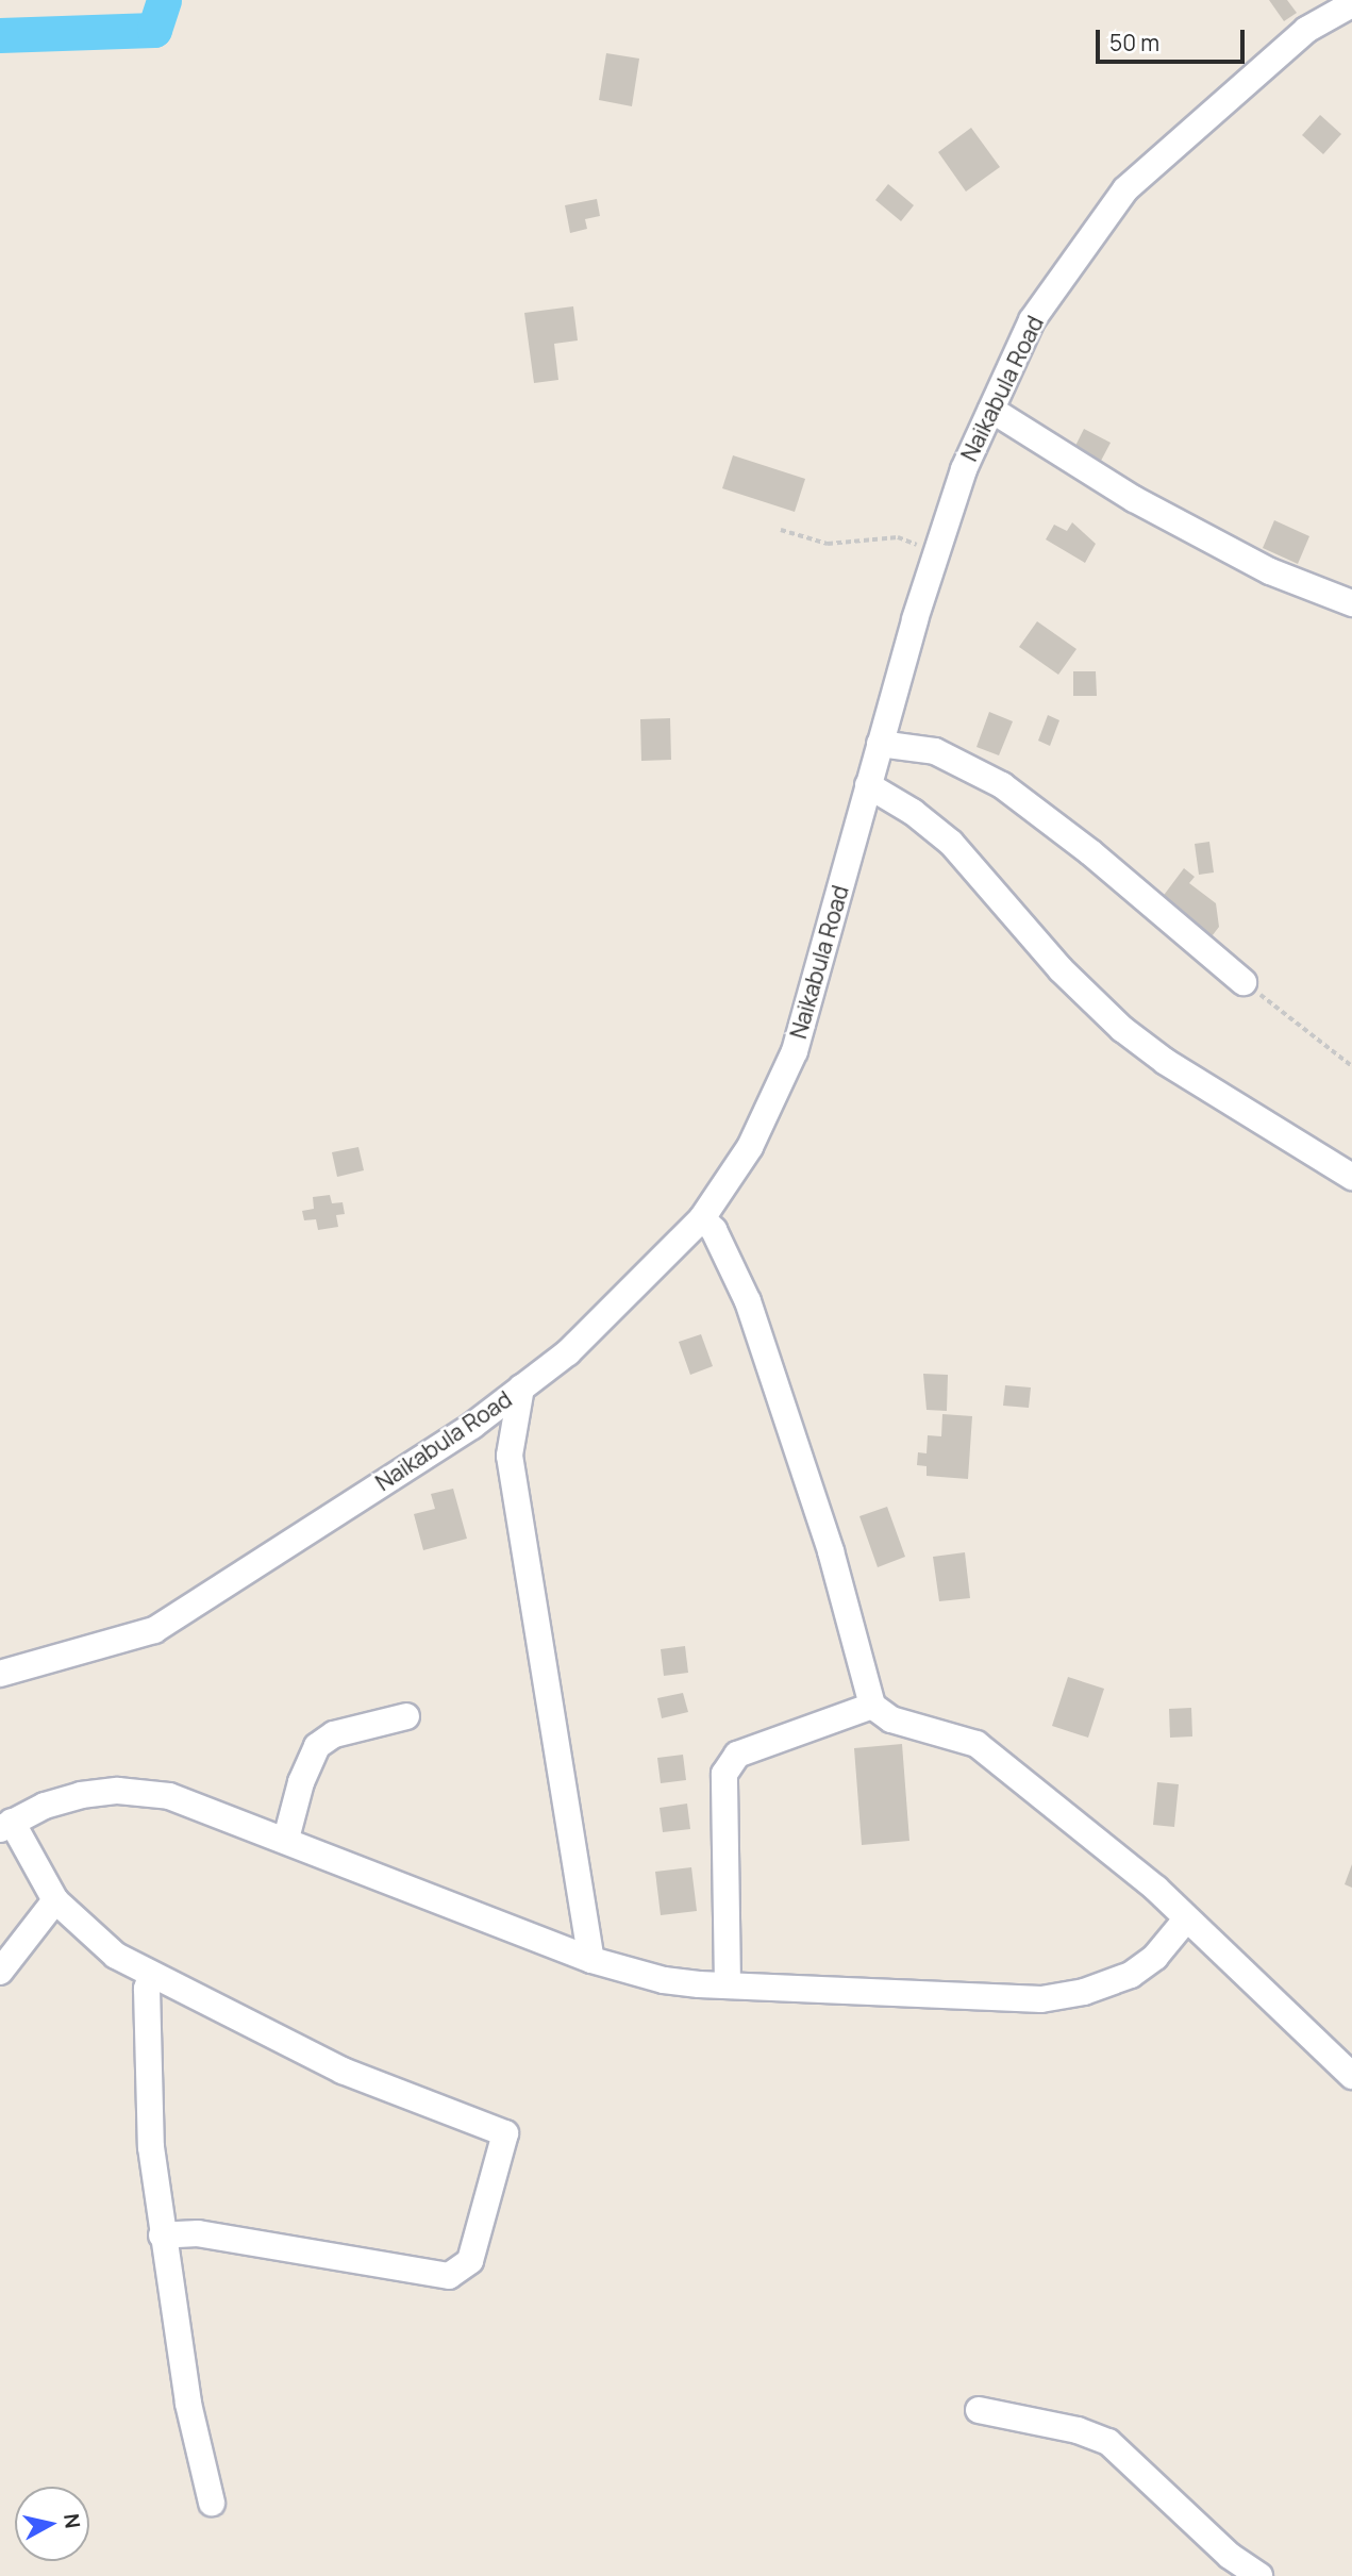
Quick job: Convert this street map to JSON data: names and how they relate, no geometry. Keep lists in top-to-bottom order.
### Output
{
  "streets": {
    "street": ["Naikabula Road"]
  },
  "scale_bar": "50 m",
  "north": "right"
}
